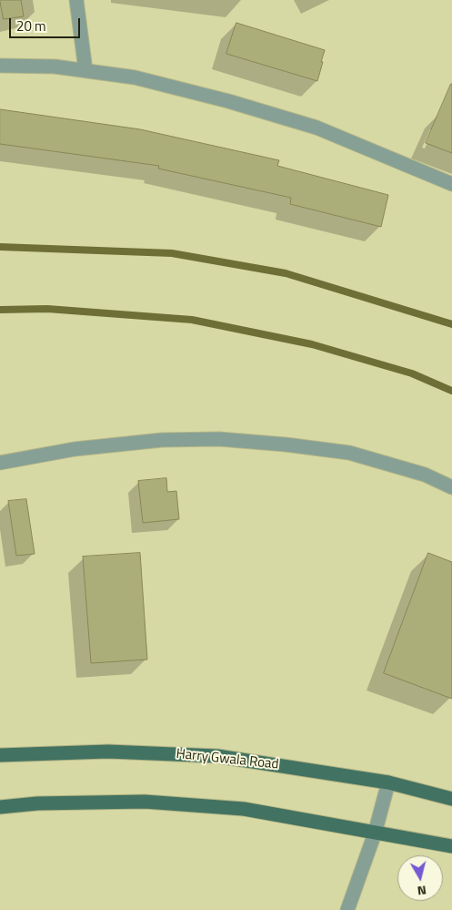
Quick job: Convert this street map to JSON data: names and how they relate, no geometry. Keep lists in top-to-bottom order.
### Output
{
  "streets": {
    "main road": ["Harry Gwala Road"]
  },
  "scale_bar": "20 m",
  "north": "bottom"
}
